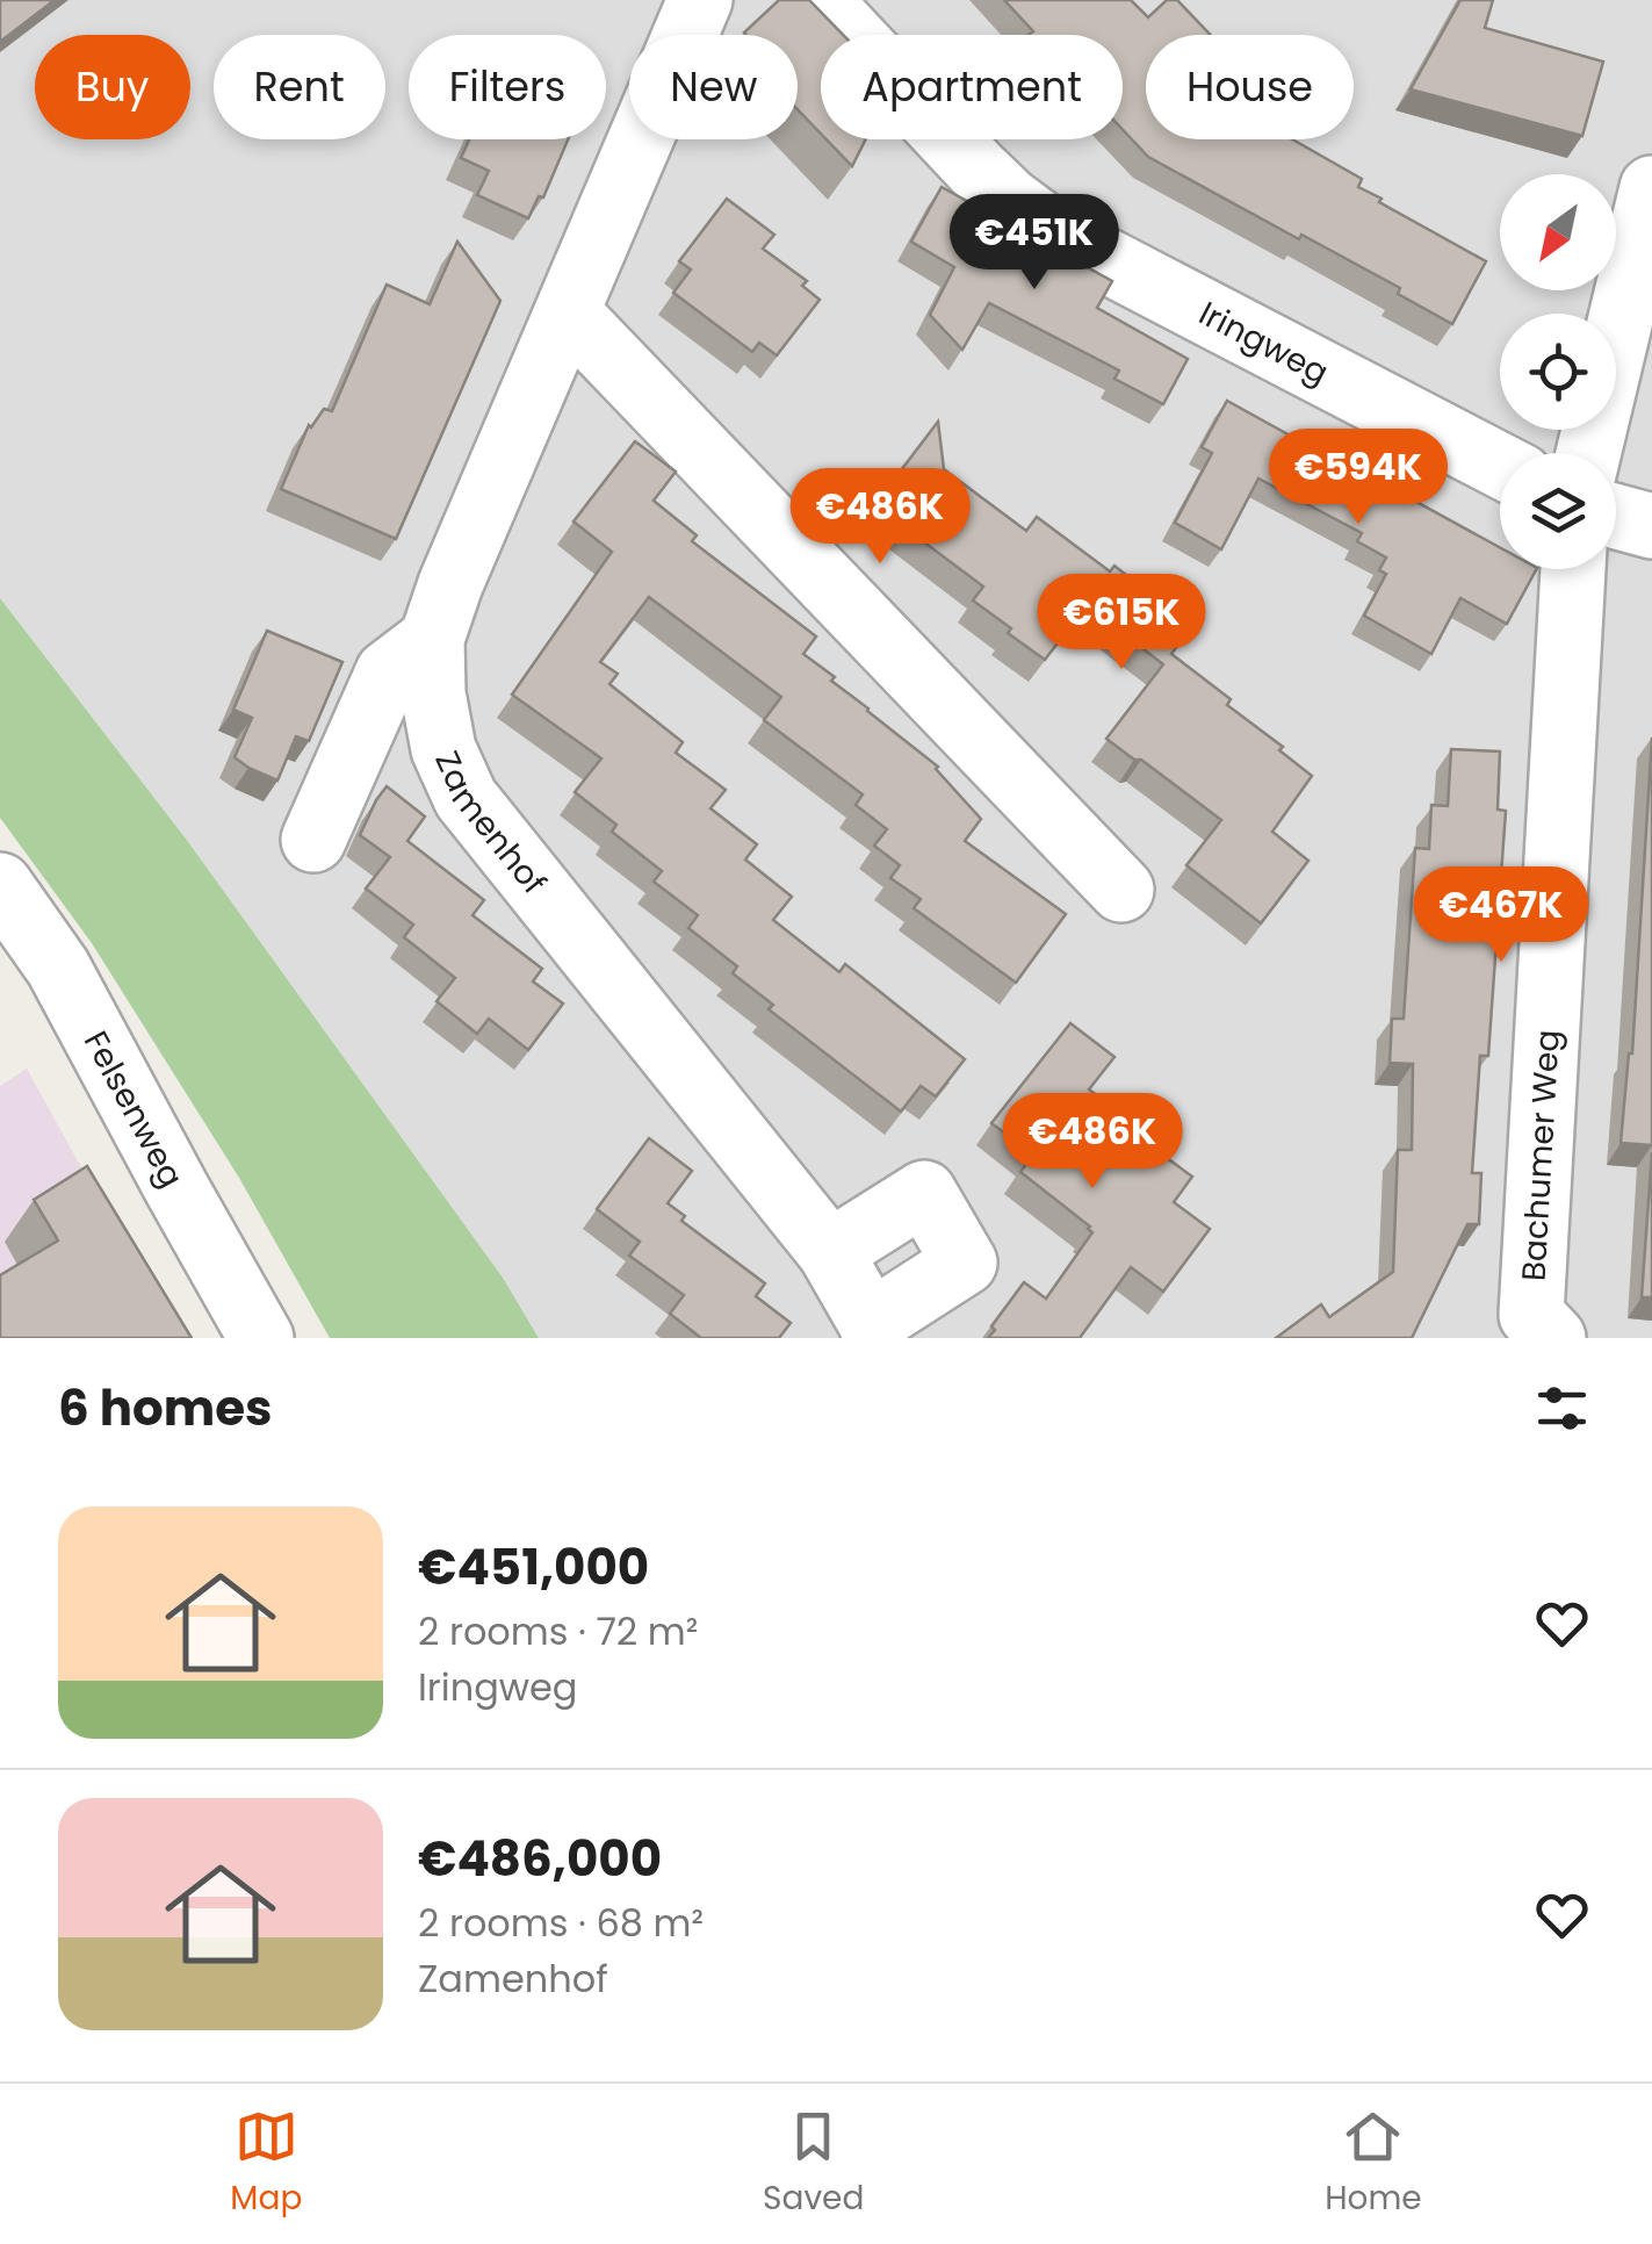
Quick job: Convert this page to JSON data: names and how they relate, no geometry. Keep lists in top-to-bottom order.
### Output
{
  "streets": {
    "street": [
      "Iringweg",
      "Zamenhof",
      "Felsenweg",
      "Bachumer Weg"
    ]
  },
  "north": "bottom left",
  "page": {
    "chip": [
      "Buy",
      "Rent",
      "Filters",
      "New",
      "Apartment",
      "House"
    ],
    "price": [
      "€451K",
      "€594K",
      "€486K",
      "€615K",
      "€467K",
      "€486K"
    ],
    "heading": "6 homes",
    "list": [
      {
        "name": "€451,000",
        "note": "2 rooms · 72 m² · Iringweg"
      },
      {
        "name": "€486,000",
        "note": "2 rooms · 68 m² · Zamenhof"
      }
    ],
    "tabs": ["Map", "Saved", "Home"]
  }
}
